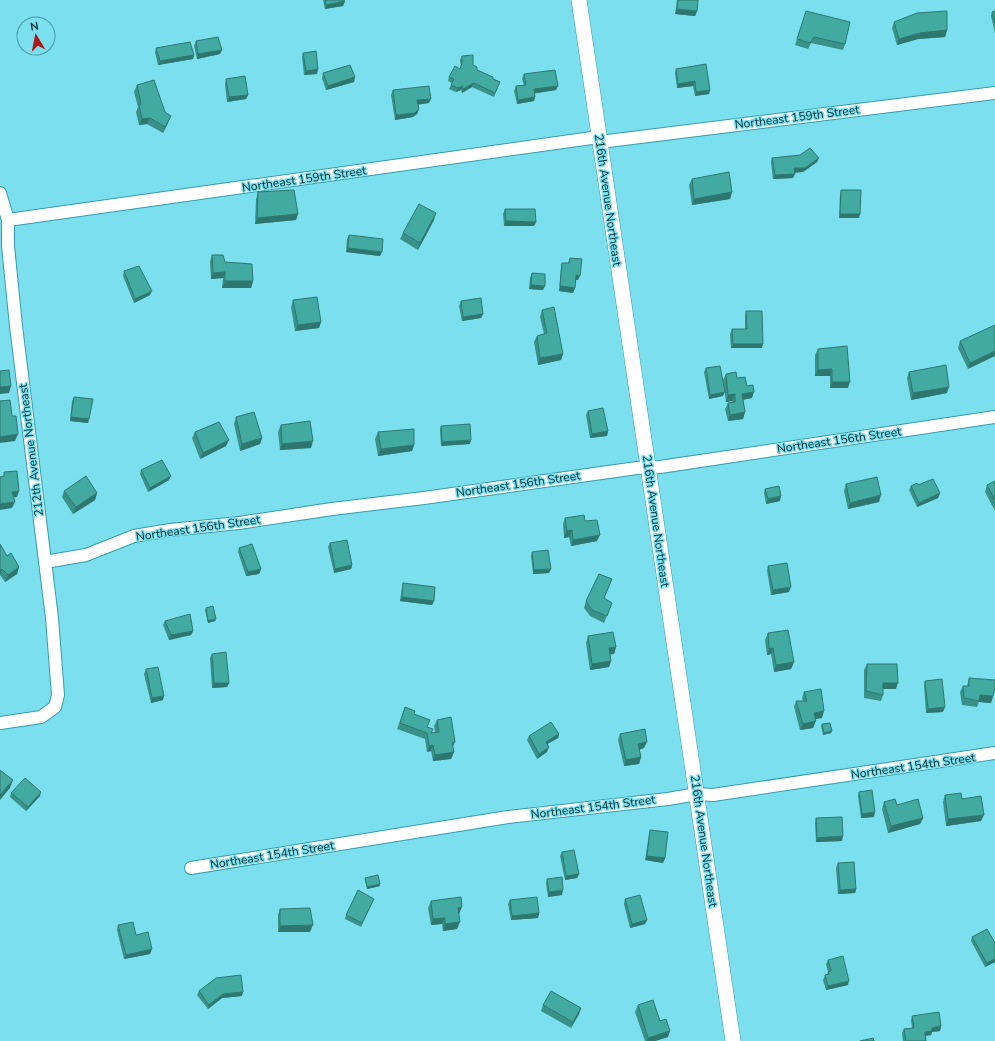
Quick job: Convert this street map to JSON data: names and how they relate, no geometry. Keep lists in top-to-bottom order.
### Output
{
  "streets": {
    "street": [
      "Northeast 159th Street",
      "216th Avenue Northeast",
      "Northeast 156th Street",
      "212th Avenue Northeast",
      "Northeast 154th Street"
    ]
  },
  "crossings": [
    ["Northeast 159th Street", "216th Avenue Northeast"],
    ["Northeast 159th Street", "212th Avenue Northeast"],
    ["216th Avenue Northeast", "Northeast 156th Street"],
    ["216th Avenue Northeast", "Northeast 154th Street"],
    ["Northeast 156th Street", "212th Avenue Northeast"]
  ],
  "north": "top"
}
